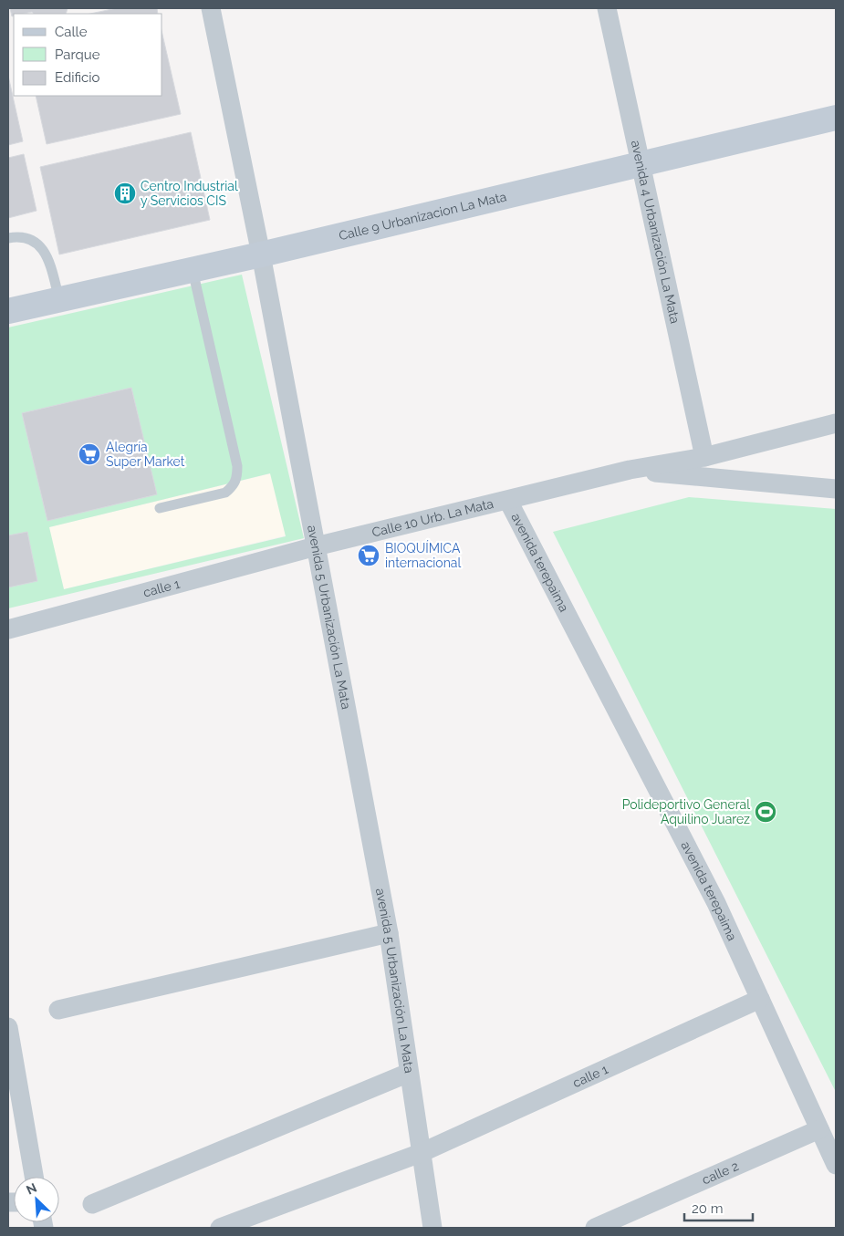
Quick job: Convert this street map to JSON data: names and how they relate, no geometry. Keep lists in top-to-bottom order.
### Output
{
  "streets": {
    "street": [
      "Calle 9 Urbanizacion La Mata",
      "avenida 4 Urbanización La Mata",
      "Calle 10 Urb. La Mata",
      "avenida terepaima",
      "calle 1",
      "avenida 5 Urbanización La Mata",
      "calle 2"
    ]
  },
  "crossings": [
    ["Calle 9 Urbanizacion La Mata", "avenida 4 Urbanización La Mata"],
    ["Calle 9 Urbanizacion La Mata", "avenida 5 Urbanización La Mata"],
    ["avenida 4 Urbanización La Mata", "Calle 10 Urb. La Mata"],
    ["Calle 10 Urb. La Mata", "avenida terepaima"],
    ["Calle 10 Urb. La Mata", "calle 1"],
    ["Calle 10 Urb. La Mata", "avenida 5 Urbanización La Mata"],
    ["avenida terepaima", "calle 1"],
    ["avenida terepaima", "calle 2"],
    ["calle 1", "avenida 5 Urbanización La Mata"]
  ],
  "places": {
    "building": ["Centro Industrial y Servicios CIS"],
    "supermarket": ["Alegría Super Market", "BIOQUÍMICA internacional"],
    "sports": ["Polideportivo General Aquilino Juarez"]
  },
  "legend": ["Calle", "Parque", "Edificio"],
  "scale_bar": "20 m",
  "north": "top left"
}
